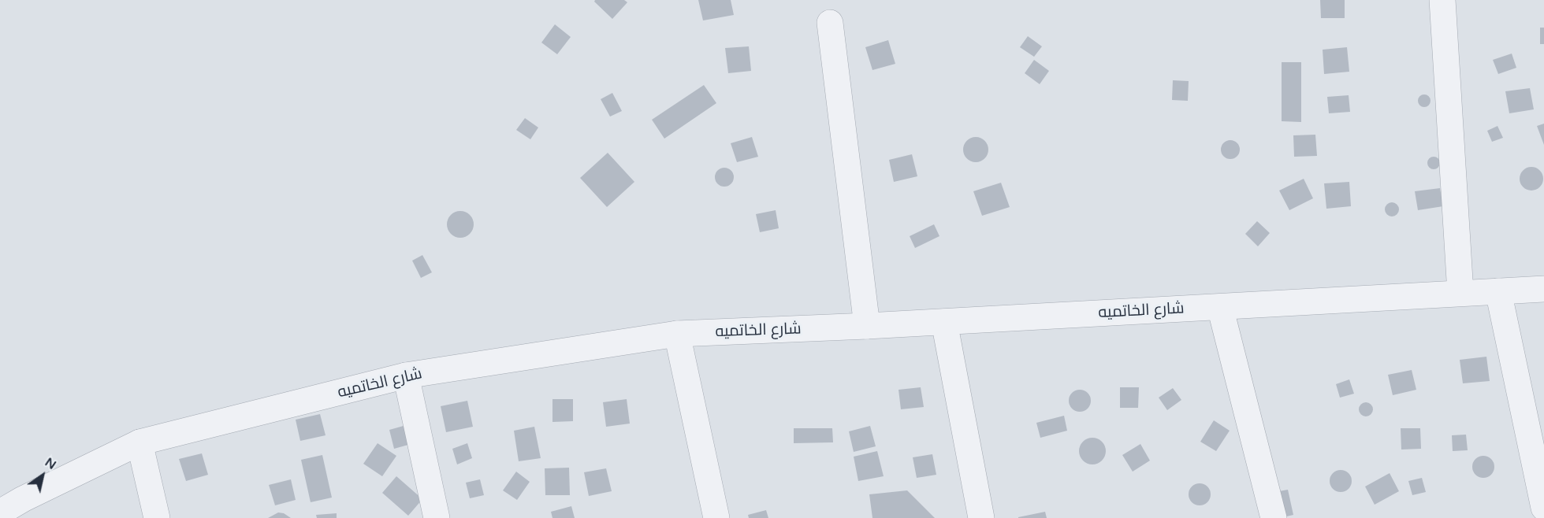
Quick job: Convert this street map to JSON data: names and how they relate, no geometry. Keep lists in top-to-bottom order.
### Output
{
  "streets": {
    "street": ["شارع الخاتميه"]
  },
  "north": "top right"
}
